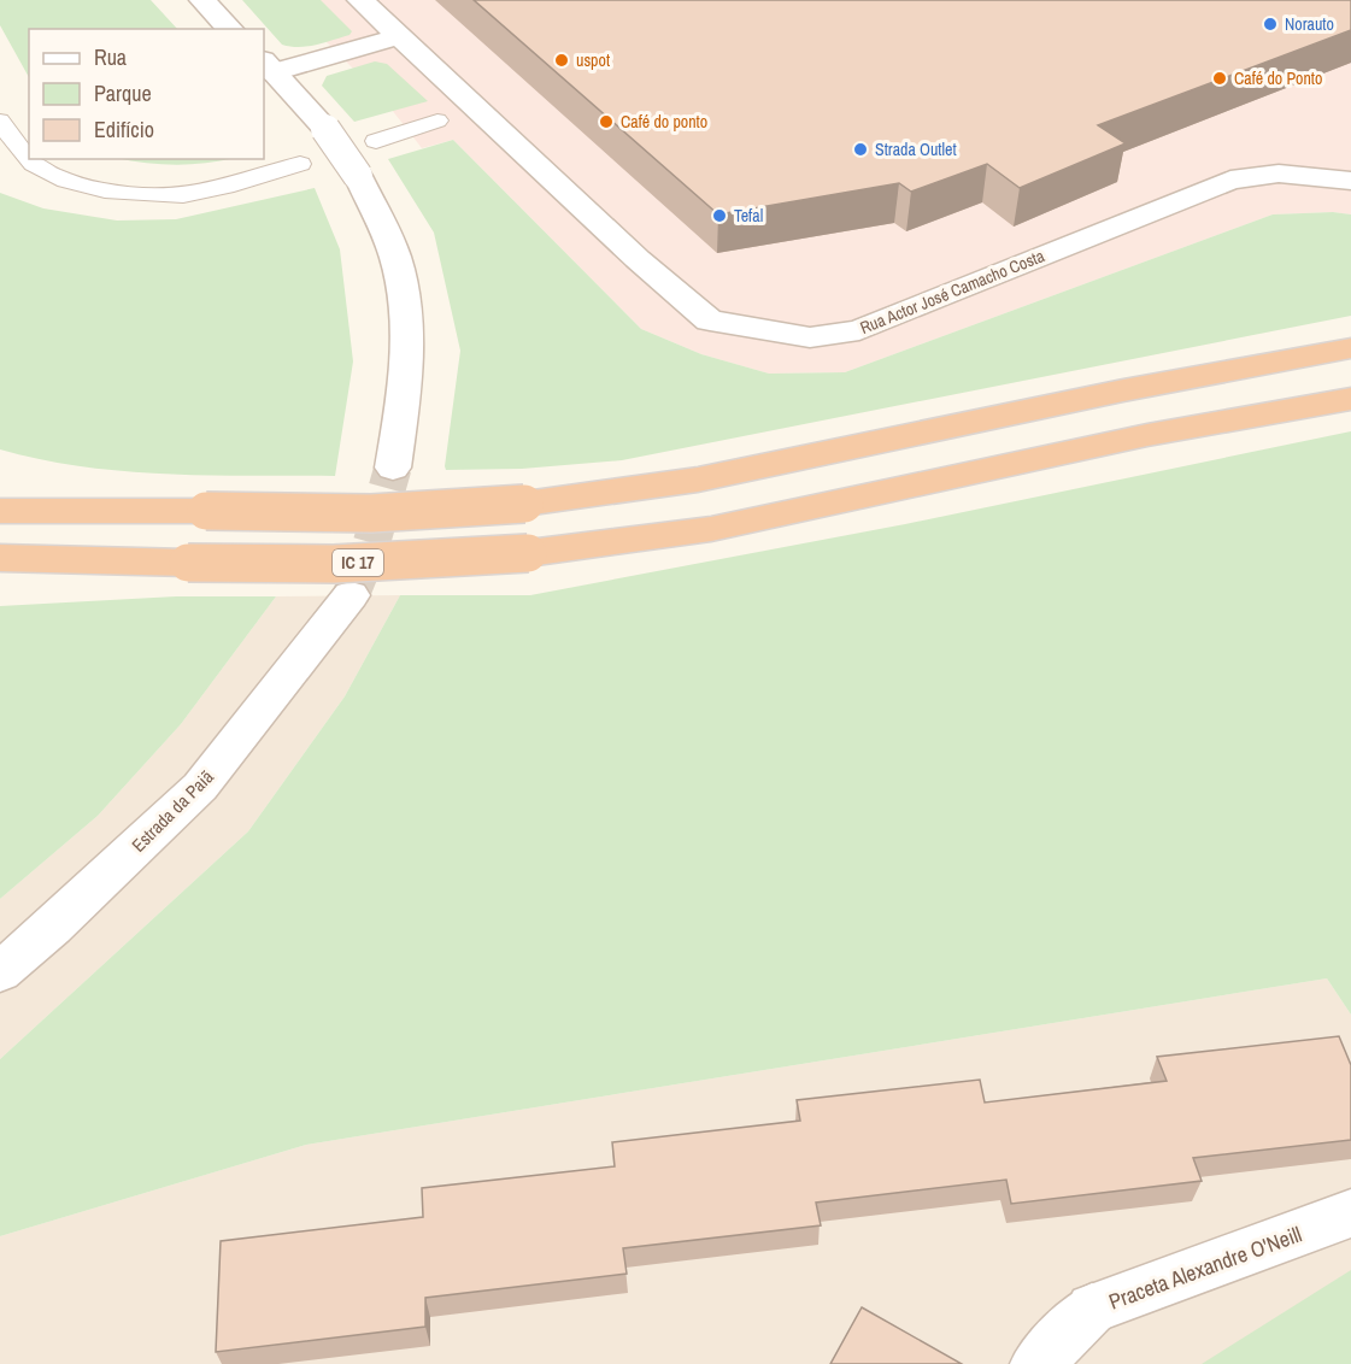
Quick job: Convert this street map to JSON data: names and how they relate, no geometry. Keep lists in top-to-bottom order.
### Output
{
  "streets": {
    "highway": ["IC 17"],
    "street": ["Rua Actor José Camacho Costa", "Estrada da Paiã", "Praceta Alexandre O'Neill"]
  },
  "places": [
    "Norauto",
    "uspot",
    "Café do Ponto",
    "Café do ponto",
    "Strada Outlet",
    "Tefal"
  ],
  "legend": ["Rua", "Parque", "Edifício"]
}
